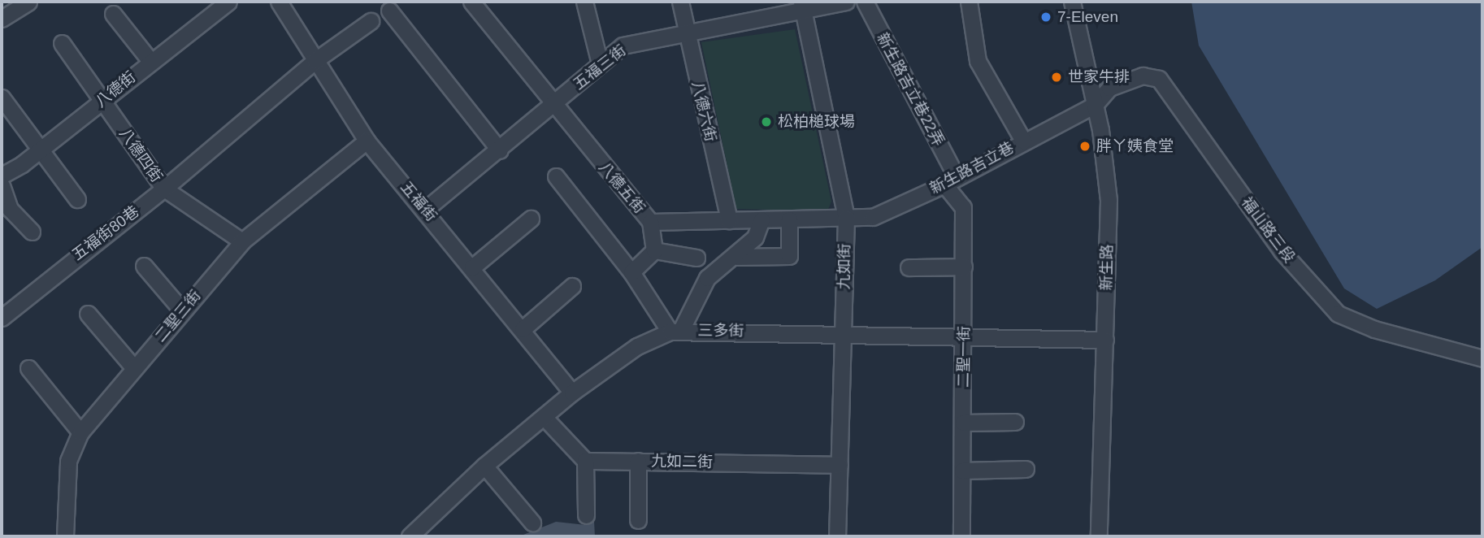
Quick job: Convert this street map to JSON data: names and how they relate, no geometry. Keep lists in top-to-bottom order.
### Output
{
  "streets": {
    "street": [
      "五福三街",
      "八德街",
      "新生路吉立巷22弄",
      "八德六街",
      "八德四街",
      "新生路吉立巷",
      "八德五街",
      "五福街",
      "福山路三段",
      "五福街80巷",
      "九如街",
      "新生路",
      "二聖三街",
      "三多街",
      "二聖一街",
      "九如二街"
    ]
  },
  "crossings": [
    ["五福三街", "八德六街"],
    ["五福三街", "八德五街"],
    ["五福三街", "五福街"],
    ["五福三街", "九如街"],
    ["八德街", "八德四街"],
    ["新生路吉立巷22弄", "新生路吉立巷"],
    ["新生路吉立巷22弄", "二聖一街"],
    ["八德六街", "八德五街"],
    ["八德四街", "五福街80巷"],
    ["八德四街", "二聖三街"],
    ["新生路吉立巷", "八德五街"],
    ["新生路吉立巷", "福山路三段"],
    ["新生路吉立巷", "九如街"],
    ["新生路吉立巷", "新生路"],
    ["新生路吉立巷", "二聖一街"],
    ["八德五街", "九如街"],
    ["五福街", "五福街80巷"],
    ["五福街", "二聖三街"],
    ["五福街", "三多街"],
    ["福山路三段", "新生路"],
    ["九如街", "三多街"],
    ["九如街", "九如二街"],
    ["新生路", "三多街"],
    ["三多街", "二聖一街"]
  ],
  "places": [
    "7-Eleven",
    "世家牛排",
    "松柏槌球場",
    "胖ㄚ姨食堂"
  ]
}
